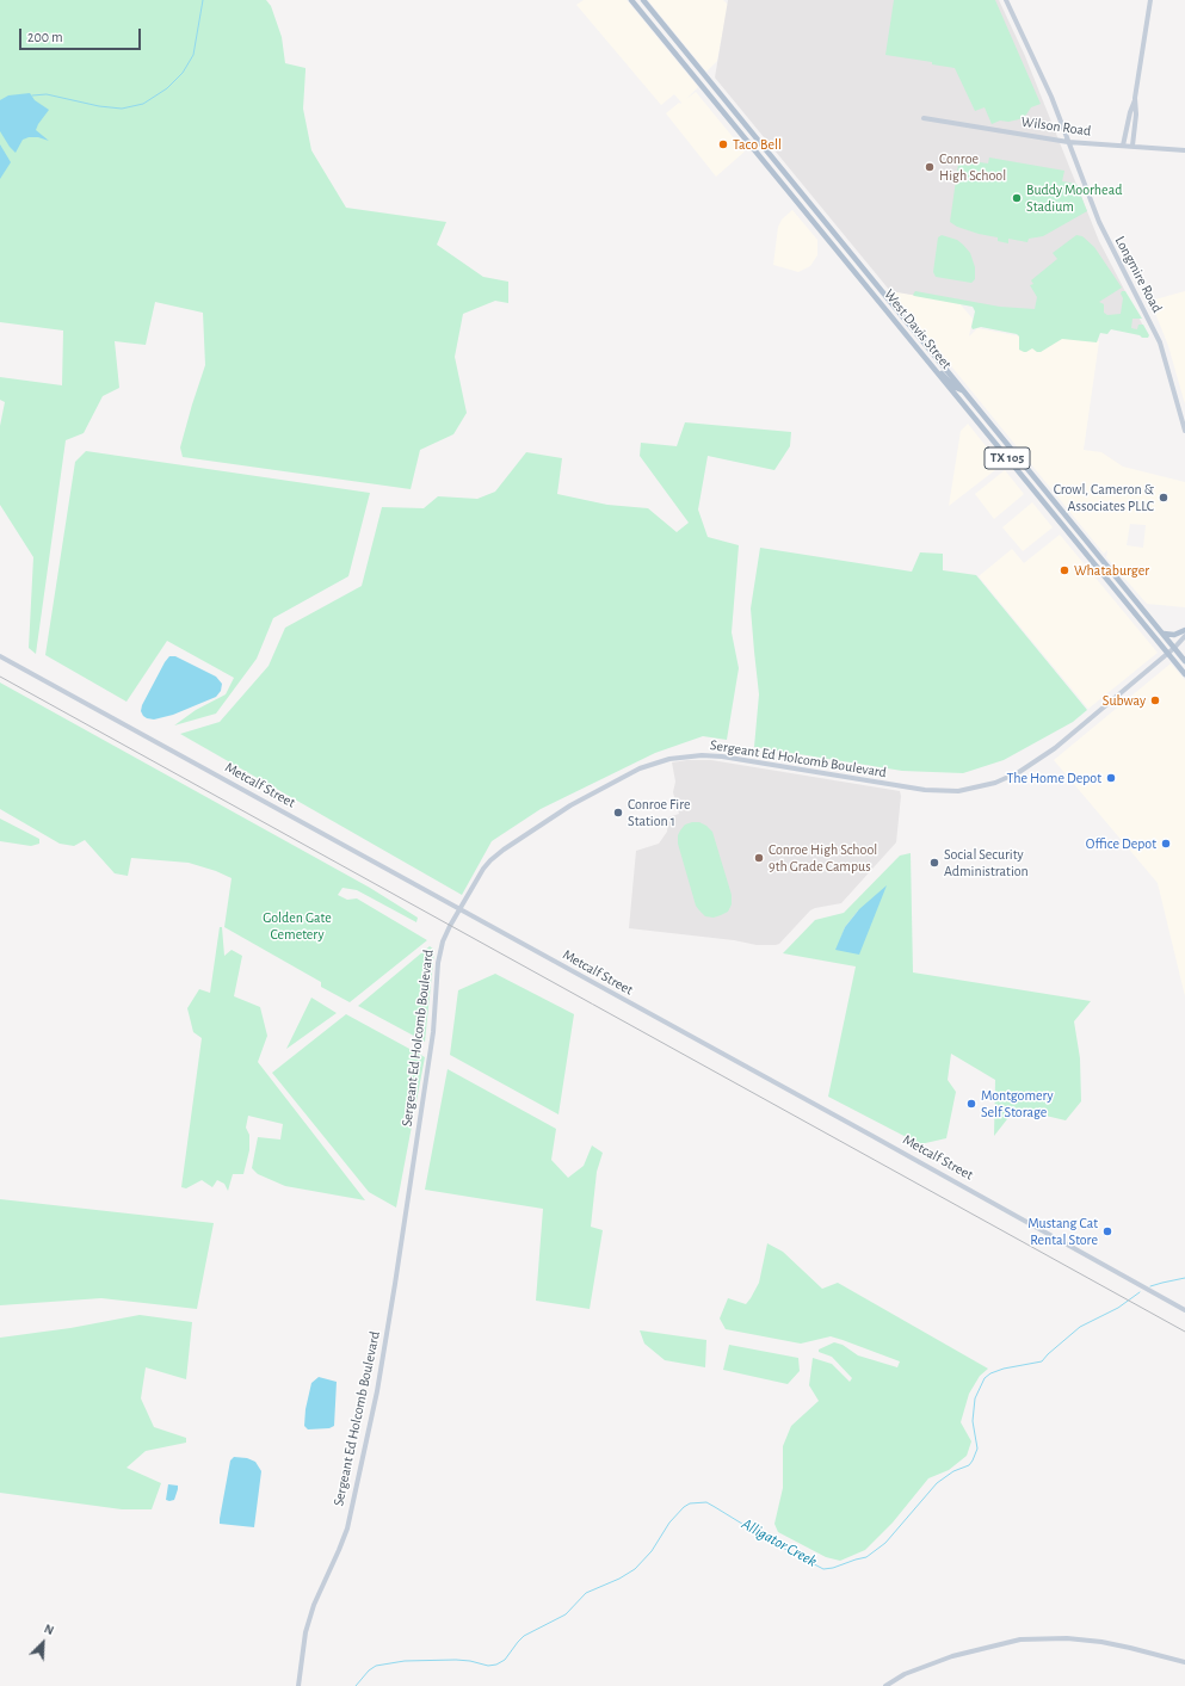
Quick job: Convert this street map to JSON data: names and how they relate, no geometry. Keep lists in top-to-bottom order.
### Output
{
  "streets": {
    "main road": ["West Davis Street", "TX 105"],
    "street": [
      "Wilson Road",
      "Longmire Road",
      "Sergeant Ed Holcomb Boulevard",
      "Metcalf Street"
    ]
  },
  "crossings": [
    ["Wilson Road", "Longmire Road"],
    ["West Davis Street", "Sergeant Ed Holcomb Boulevard"],
    ["Sergeant Ed Holcomb Boulevard", "Metcalf Street"]
  ],
  "water": ["Alligator Creek"],
  "parks": ["Golden Gate Cemetery"],
  "places": [
    "Taco Bell",
    "Conroe High School",
    "Buddy Moorhead Stadium",
    "Crowl, Cameron & Associates PLLC",
    "Whataburger",
    "Subway",
    "The Home Depot",
    "Conroe Fire Station 1",
    "Office Depot",
    "Conroe High School 9th Grade Campus",
    "Social Security Administration",
    "Montgomery Self Storage",
    "Mustang Cat Rental Store"
  ],
  "scale_bar": "200 m",
  "north": "top right"
}
